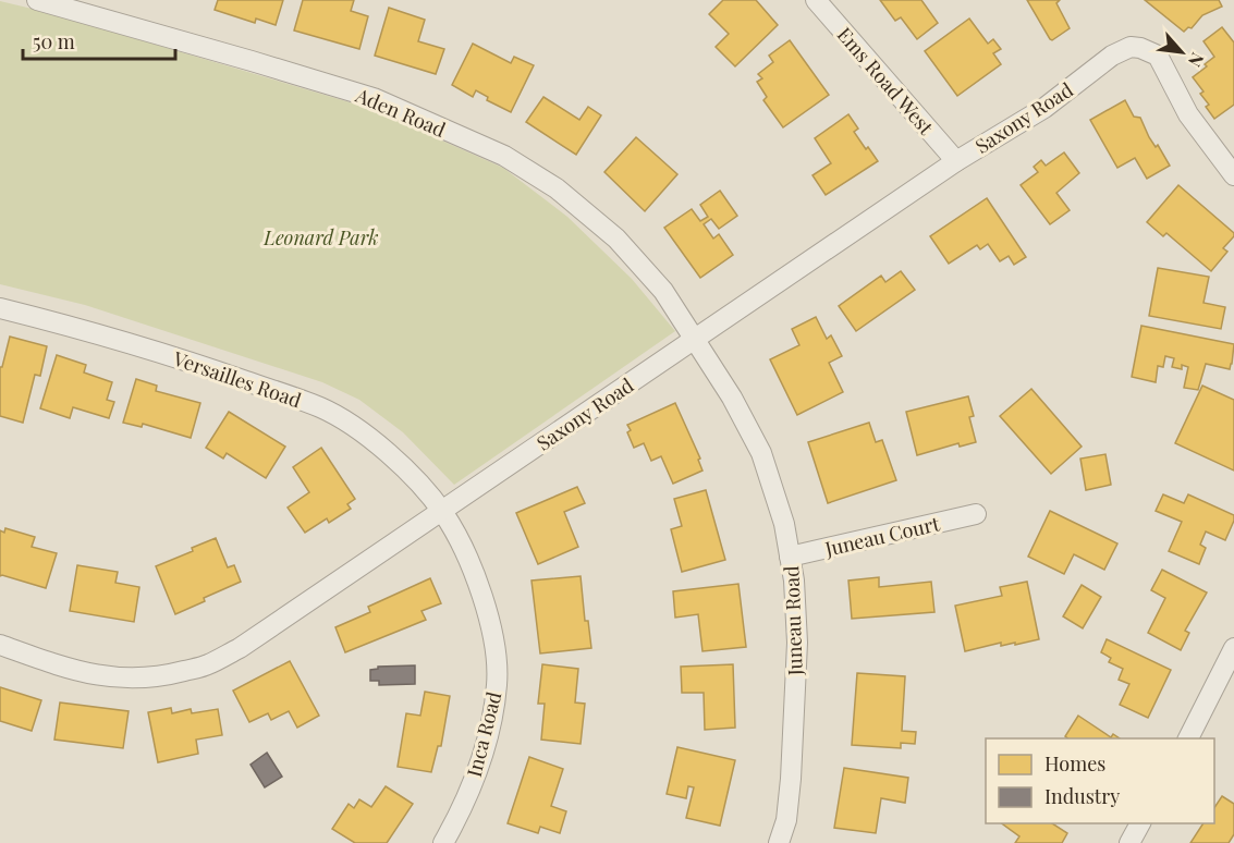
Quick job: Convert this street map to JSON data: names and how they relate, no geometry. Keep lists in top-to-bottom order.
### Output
{
  "streets": {
    "street": [
      "Ems Road West",
      "Aden Road",
      "Saxony Road",
      "Versailles Road",
      "Juneau Court",
      "Juneau Road",
      "Inca Road"
    ]
  },
  "crossings": [
    ["Ems Road West", "Saxony Road"],
    ["Aden Road", "Saxony Road"],
    ["Aden Road", "Juneau Road"],
    ["Saxony Road", "Versailles Road"],
    ["Saxony Road", "Juneau Road"],
    ["Saxony Road", "Inca Road"],
    ["Versailles Road", "Inca Road"],
    ["Juneau Court", "Juneau Road"]
  ],
  "parks": ["Leonard Park"],
  "legend": ["Homes", "Industry"],
  "scale_bar": "50 m",
  "north": "bottom right"
}
